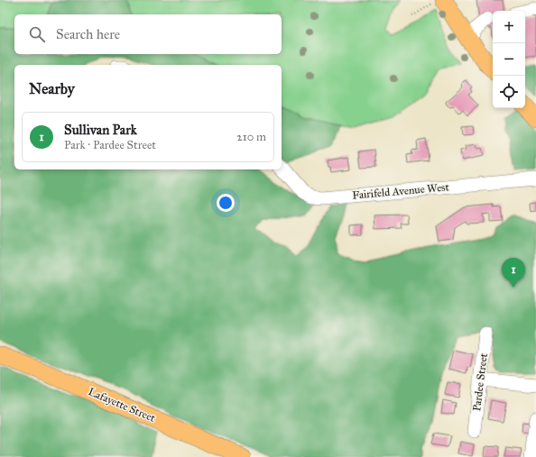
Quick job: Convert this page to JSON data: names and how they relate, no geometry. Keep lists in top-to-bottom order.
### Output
{
  "streets": {
    "main road": ["Lafayette Street"],
    "street": ["Fairifeld Avenue West", "Pardee Street"]
  },
  "page": {
    "map_buttons": ["+", "−"],
    "search": "Search here",
    "heading": "Nearby",
    "list": [
      {
        "mark": "1",
        "name": "Sullivan Park",
        "note": "Park · Pardee Street",
        "value": "210 m"
      }
    ],
    "pins": "1"
  }
}
